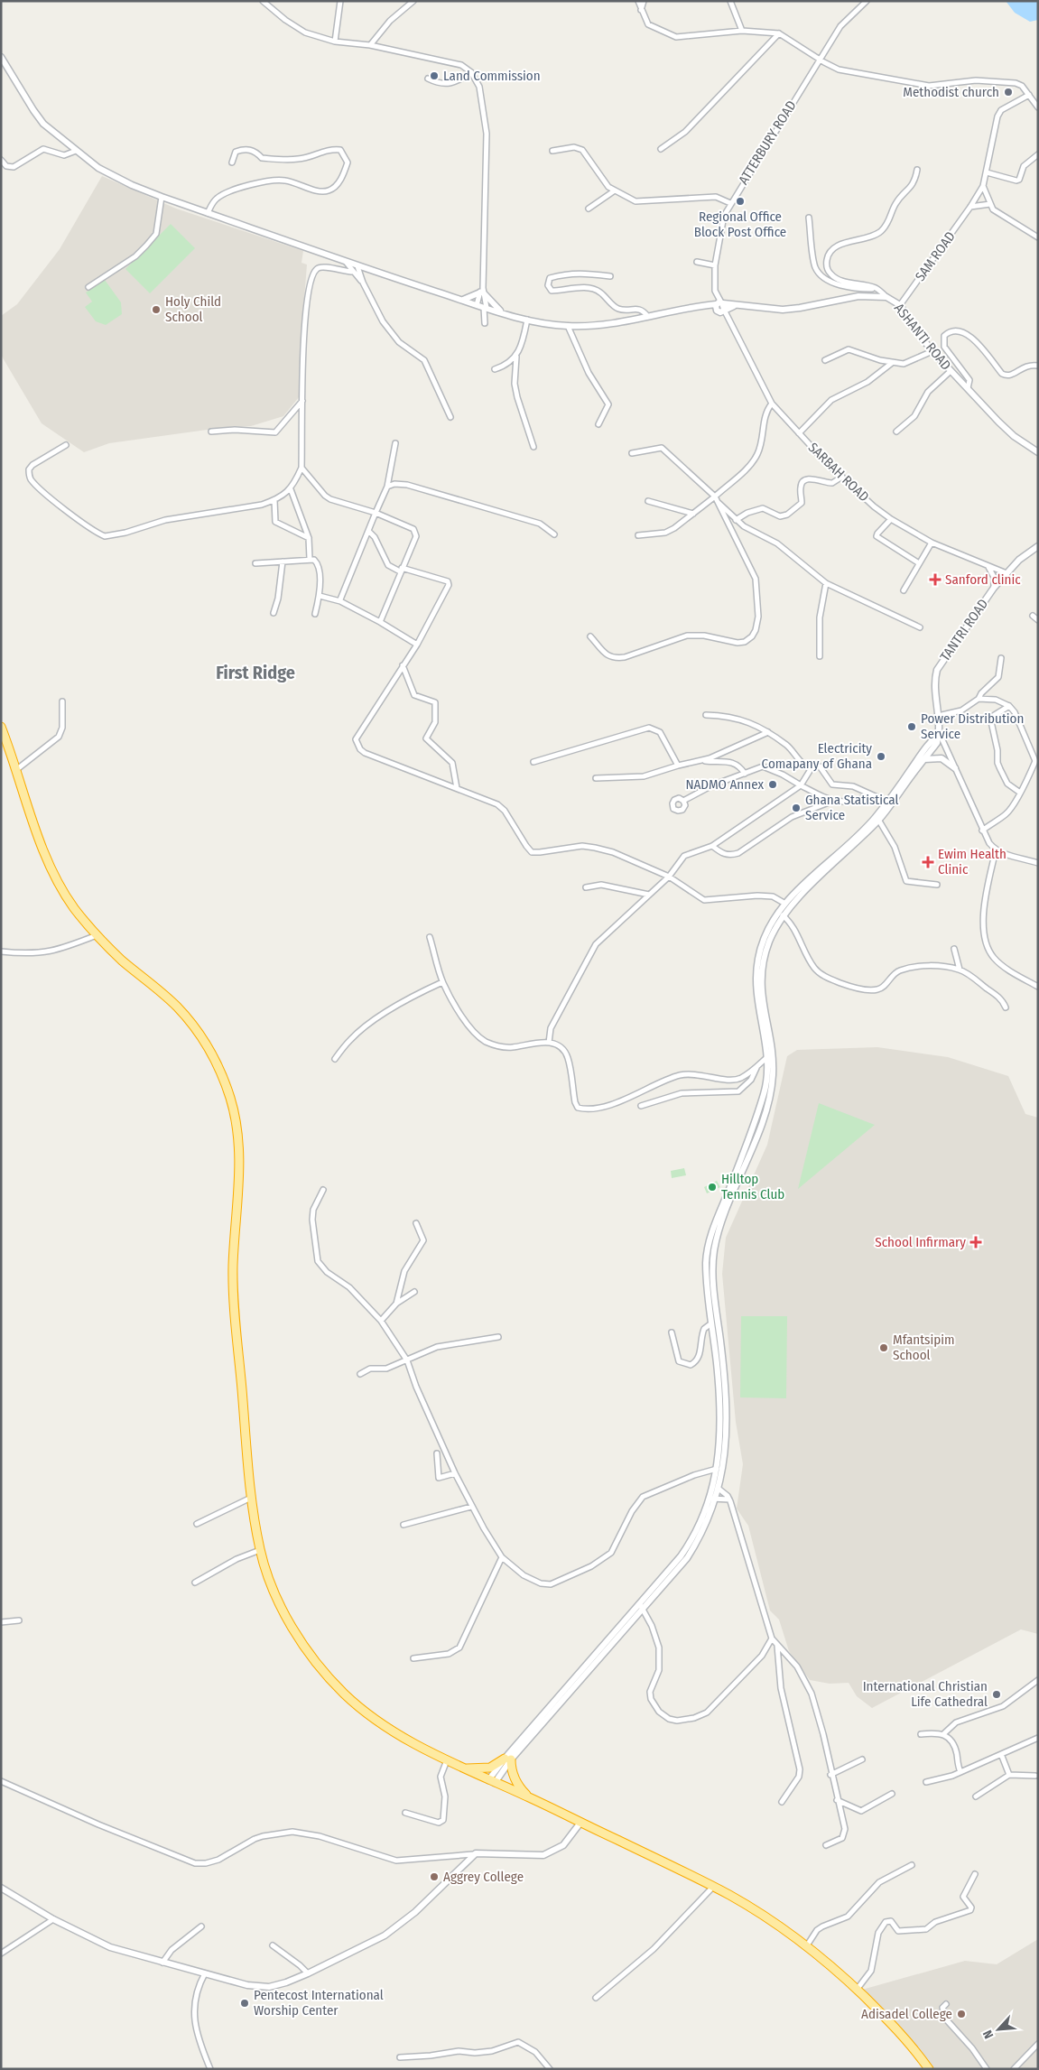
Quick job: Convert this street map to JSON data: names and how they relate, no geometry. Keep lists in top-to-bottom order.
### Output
{
  "streets": {
    "street": [
      "ATTERBURY ROAD",
      "SAM ROAD",
      "ASHANTI ROAD",
      "SARBAH ROAD",
      "TANTRI ROAD"
    ]
  },
  "crossings": [
    ["ATTERBURY ROAD", "ASHANTI ROAD"],
    ["ATTERBURY ROAD", "SARBAH ROAD"],
    ["SAM ROAD", "ASHANTI ROAD"],
    ["SARBAH ROAD", "TANTRI ROAD"]
  ],
  "districts": ["First Ridge"],
  "places": {
    "other": [
      "Land Commission",
      "Methodist church",
      "Regional Office Block Post Office",
      "Holy Child School",
      "Power Distribution Service",
      "Electricity Comapany of Ghana",
      "NADMO Annex",
      "Ghana Statistical Service",
      "Hilltop Tennis Club",
      "Mfantsipim School",
      "International Christian Life Cathedral",
      "Aggrey College",
      "Pentecost International Worship Center",
      "Adisadel College"
    ],
    "health": ["Sanford clinic", "Ewim Health Clinic", "School Infirmary"]
  },
  "north": "bottom left"
}
